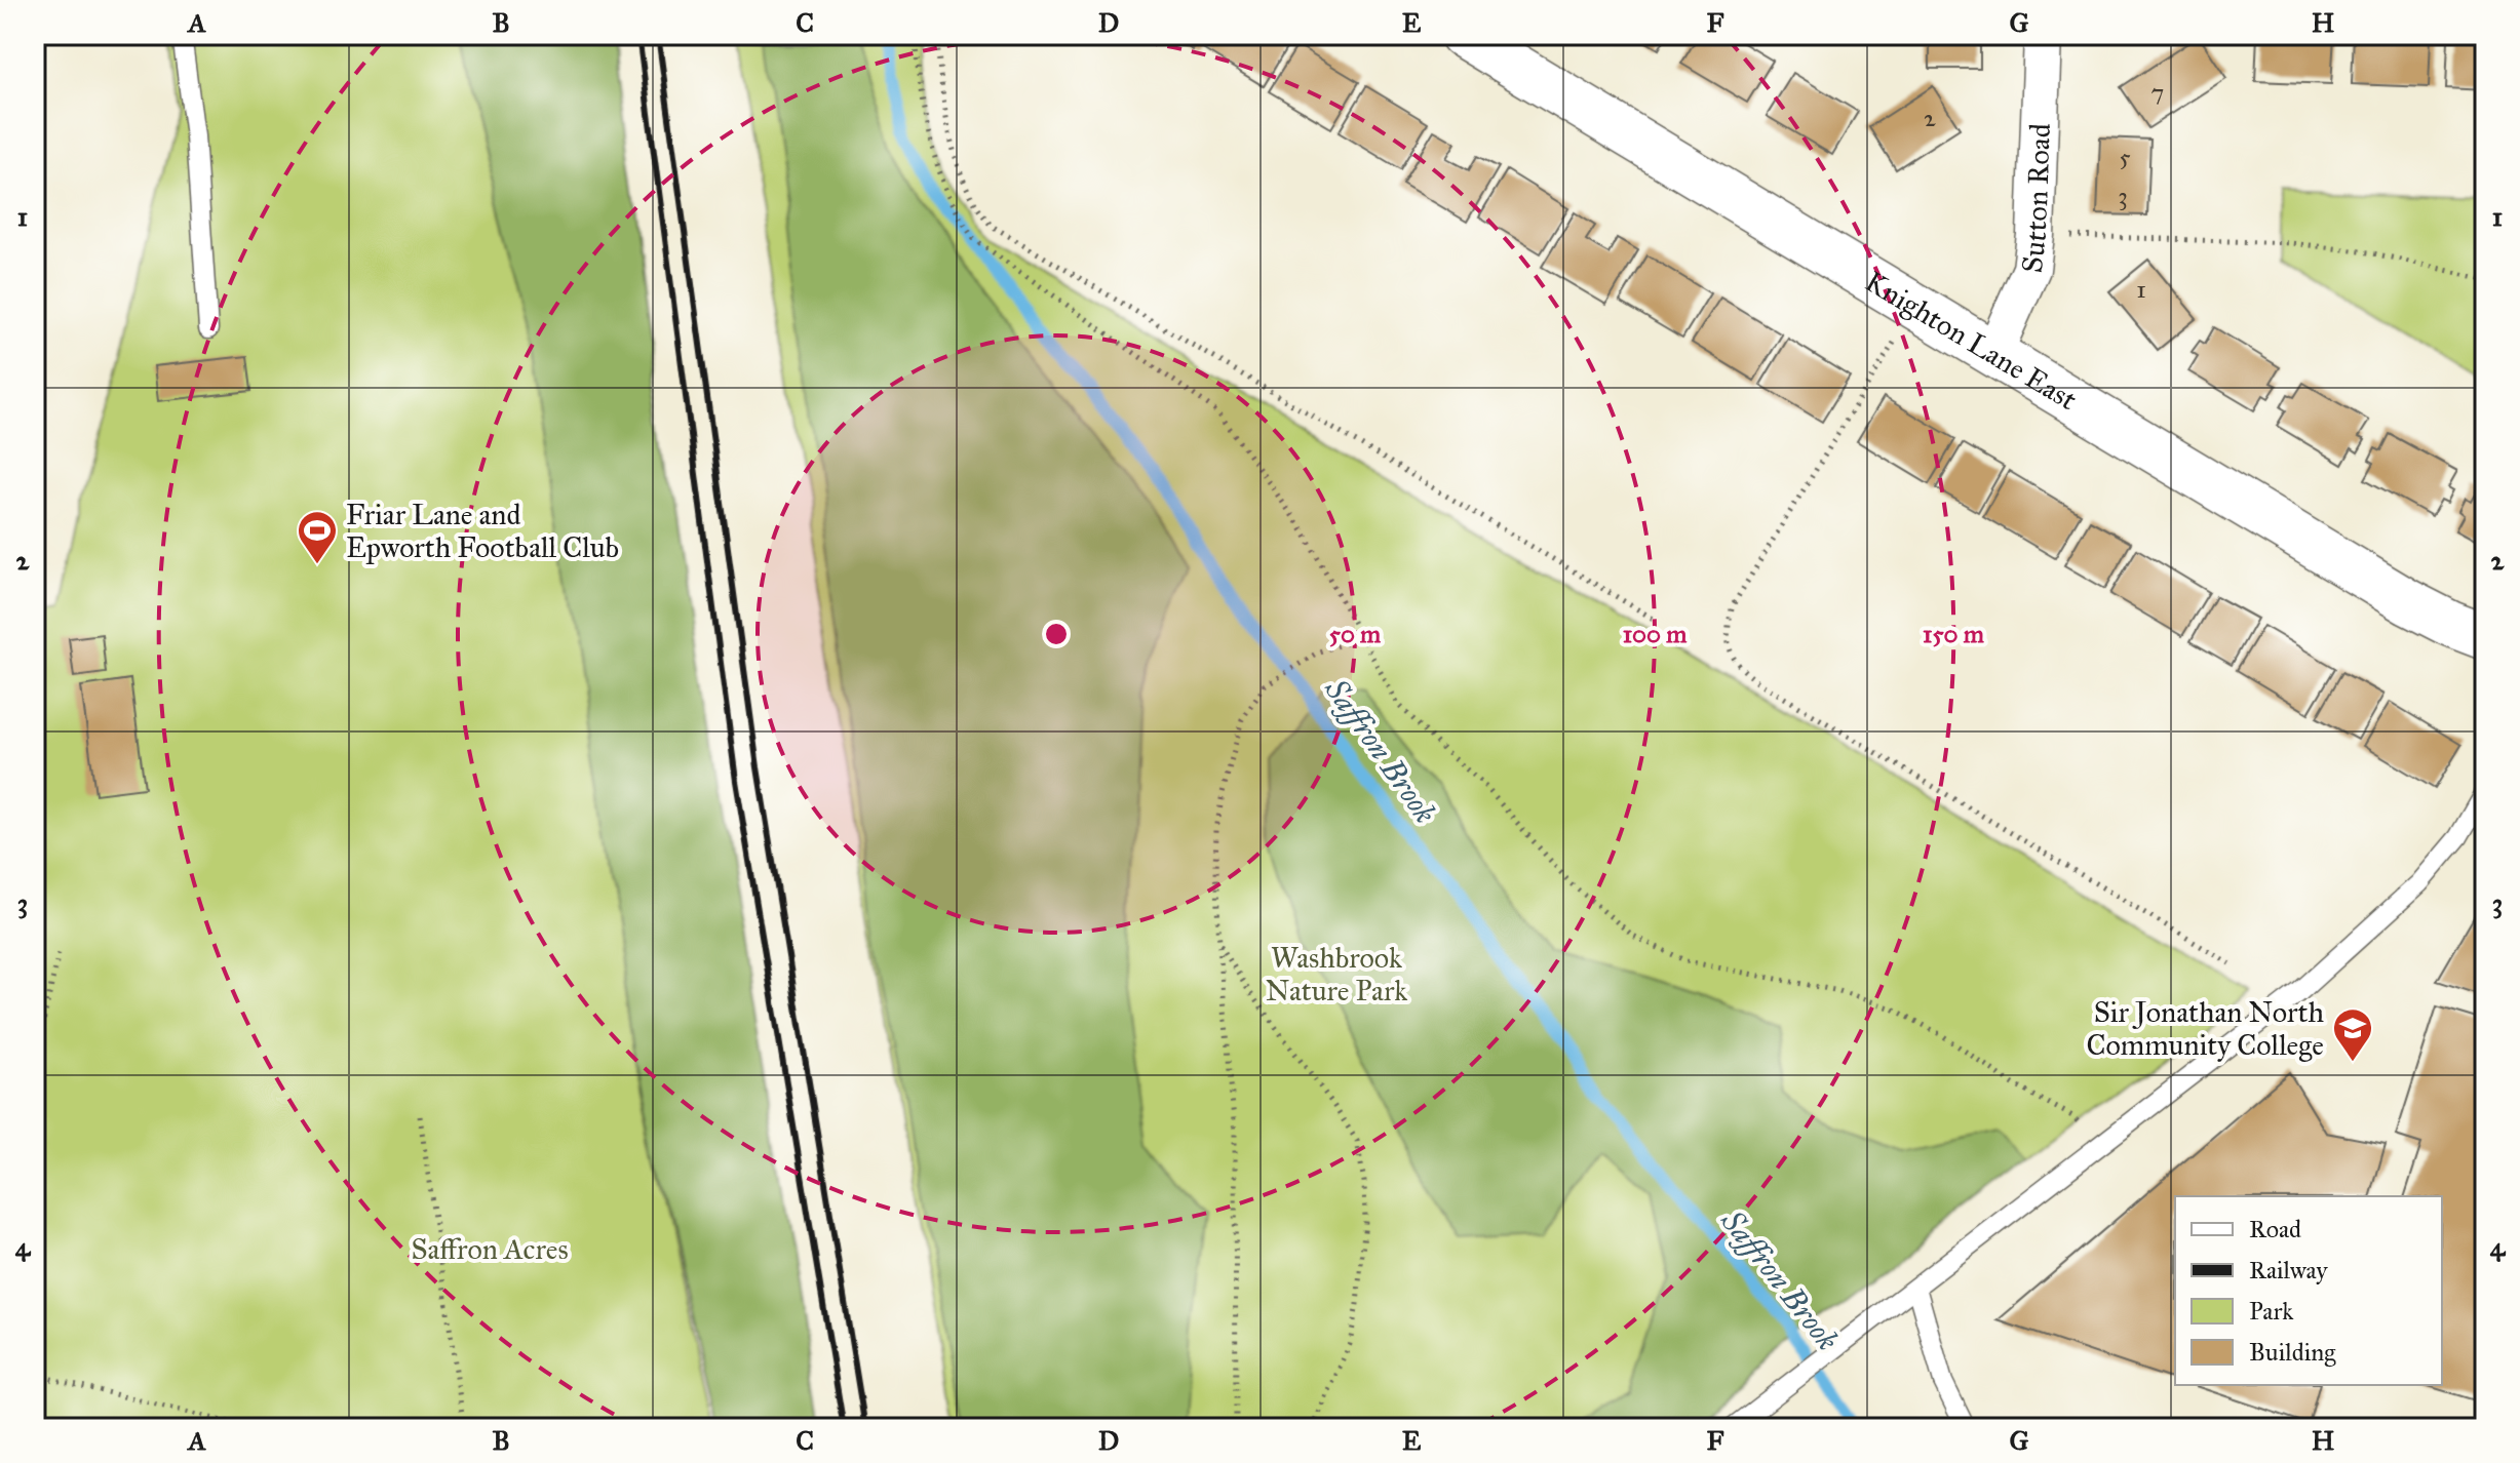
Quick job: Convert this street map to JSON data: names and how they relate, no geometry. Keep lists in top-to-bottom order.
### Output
{
  "streets": {
    "street": ["Sutton Road", "Knighton Lane East"]
  },
  "crossings": [
    ["Sutton Road", "Knighton Lane East"]
  ],
  "water": ["Saffron Brook"],
  "parks": ["Washbrook Nature Park", "Saffron Acres"],
  "places": {
    "sports": ["Friar Lane and Epworth Football Club"],
    "school or university": ["Sir Jonathan North Community College"]
  },
  "house_numbers": [
    "7",
    "2",
    "5",
    "3",
    "1"
  ],
  "legend": [
    "Road",
    "Railway",
    "Park",
    "Building"
  ],
  "grid": {
    "columns": [
      "A",
      "B",
      "C",
      "D",
      "E",
      "F",
      "G",
      "H"
    ],
    "rows": [
      "1",
      "2",
      "3",
      "4"
    ]
  },
  "rings": ["50 m", "100 m", "150 m"]
}
